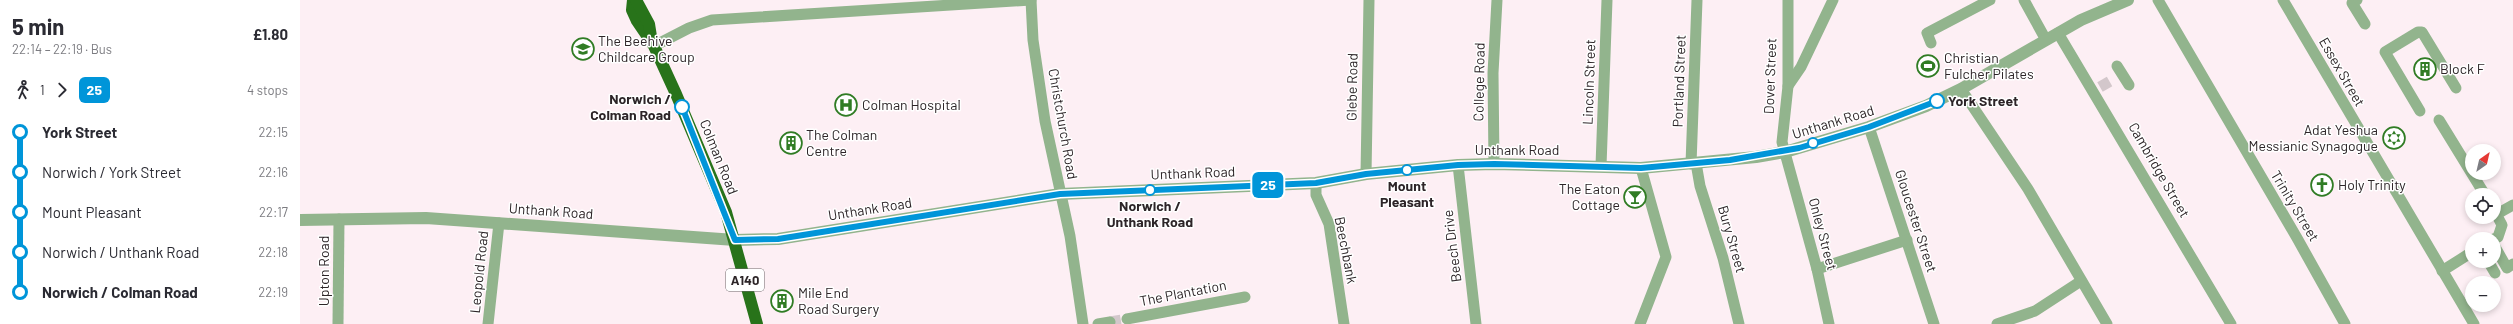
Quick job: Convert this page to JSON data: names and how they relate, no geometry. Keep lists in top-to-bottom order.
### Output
{
  "streets": {
    "highway": ["Colman Road", "A140"],
    "street": [
      "Essex Street",
      "Dover Street",
      "Portland Street",
      "College Road",
      "Lincoln Street",
      "Glebe Road",
      "Unthank Road",
      "Christchurch Road",
      "Cambridge Street",
      "Trinity Street",
      "Gloucester Street",
      "Onley Street",
      "Bury Street",
      "Beech Drive",
      "Beechbank",
      "Upton Road",
      "Leopold Road",
      "The Plantation"
    ]
  },
  "crossings": [
    ["Dover Street", "Unthank Road"],
    ["Dover Street", "Onley Street"],
    ["Portland Street", "Unthank Road"],
    ["Portland Street", "Bury Street"],
    ["College Road", "Unthank Road"],
    ["Lincoln Street", "Unthank Road"],
    ["Glebe Road", "Unthank Road"],
    ["Unthank Road", "Christchurch Road"],
    ["Unthank Road", "Colman Road"],
    ["Unthank Road", "Cambridge Street"],
    ["Unthank Road", "Gloucester Street"],
    ["Unthank Road", "Onley Street"],
    ["Unthank Road", "Bury Street"],
    ["Unthank Road", "Beech Drive"],
    ["Unthank Road", "Beechbank"],
    ["Unthank Road", "Upton Road"],
    ["Unthank Road", "Leopold Road"],
    ["Unthank Road", "A140"],
    ["Colman Road", "A140"]
  ],
  "places": {
    "school or university": ["The Beehive Childcare Group"],
    "sports": ["Christian Fulcher Pilates"],
    "building": ["Block F", "The Colman Centre", "Mile End Road Surgery"],
    "other": [
      "York Street",
      "Norwich / Colman Road",
      "Mount Pleasant",
      "Norwich / Unthank Road"
    ],
    "hospital": ["Colman Hospital"],
    "synagogue": ["Adat Yeshua Messianic Synagogue"],
    "church": ["Holy Trinity"],
    "bar": ["The Eaton Cottage"]
  },
  "lines": ["bus line 25"],
  "north": "top right",
  "page": {
    "heading": ["5 min", "22:14 – 22:19 · Bus", "£1.80"],
    "on_map": "25",
    "legs": ["1", "25", "4 stops"],
    "list": [
      {
        "name": "York Street",
        "value": "22:15"
      },
      {
        "name": "Norwich / York Street",
        "value": "22:16"
      },
      {
        "name": "Mount Pleasant",
        "value": "22:17"
      },
      {
        "name": "Norwich / Unthank Road",
        "value": "22:18"
      },
      {
        "name": "Norwich / Colman Road",
        "value": "22:19"
      }
    ],
    "map_buttons": ["+", "−"]
  }
}
